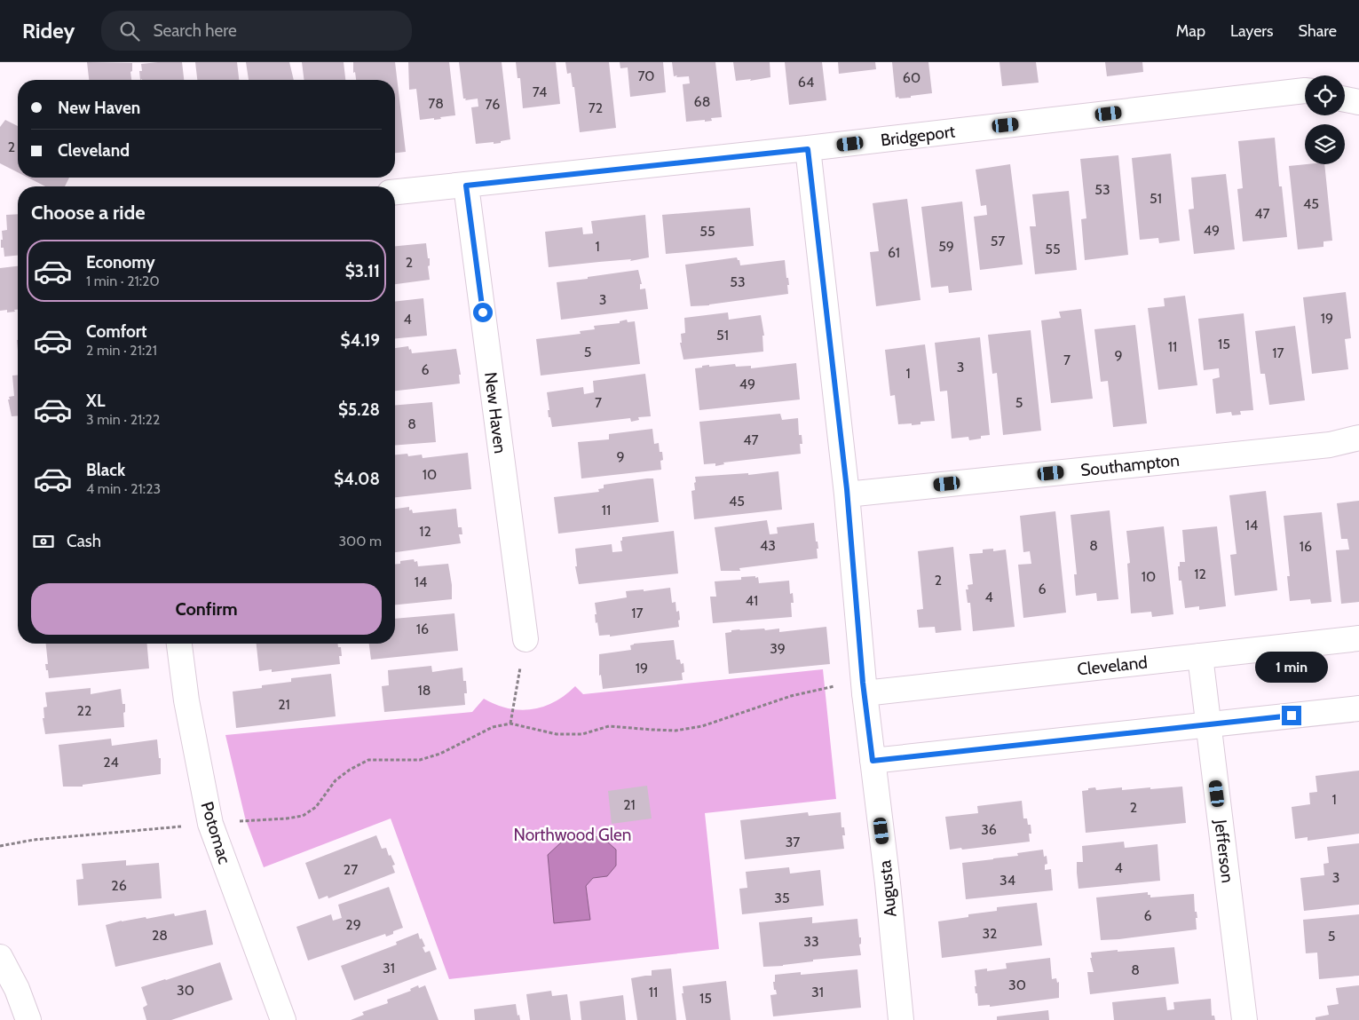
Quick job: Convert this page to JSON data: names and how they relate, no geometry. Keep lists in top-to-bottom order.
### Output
{
  "streets": {
    "street": [
      "Bridgeport",
      "New Haven",
      "Southampton",
      "Cleveland",
      "Potomac",
      "Jefferson",
      "Augusta"
    ]
  },
  "crossings": [
    ["Bridgeport", "New Haven"],
    ["Bridgeport", "Augusta"],
    ["Southampton", "Augusta"],
    ["Cleveland", "Jefferson"],
    ["Cleveland", "Augusta"]
  ],
  "parks": ["Northwood Glen"],
  "house_numbers": [
    "70",
    "60",
    "64",
    "74",
    "68",
    "78",
    "76",
    "72",
    "2",
    "53",
    "51",
    "45",
    "47",
    "49",
    "55",
    "57",
    "1",
    "59",
    "55",
    "61",
    "2",
    "53",
    "3",
    "19",
    "4",
    "51",
    "15",
    "11",
    "5",
    "17",
    "9",
    "7",
    "3",
    "6",
    "1",
    "49",
    "7",
    "5",
    "8",
    "47",
    "9",
    "10",
    "45",
    "11",
    "14",
    "12",
    "43",
    "8",
    "16",
    "12",
    "10",
    "2",
    "14",
    "6",
    "4",
    "41",
    "17",
    "16",
    "39",
    "19",
    "18",
    "21",
    "22",
    "24",
    "1",
    "21",
    "2",
    "36",
    "37",
    "4",
    "27",
    "3",
    "34",
    "26",
    "35",
    "6",
    "29",
    "32",
    "28",
    "5",
    "33",
    "31",
    "8",
    "30",
    "30",
    "11",
    "31",
    "15"
  ],
  "page": {
    "header": "Ridey",
    "search": "Search here",
    "nav": ["Map", "Layers", "Share"],
    "banner": ["New Haven", "Cleveland"],
    "heading": "Choose a ride",
    "list": [
      {
        "name": "Economy",
        "note": "1 min · 21:20",
        "value": "$3.11"
      },
      {
        "name": "Comfort",
        "note": "2 min · 21:21",
        "value": "$4.19"
      },
      {
        "name": "XL",
        "note": "3 min · 21:22",
        "value": "$5.28"
      },
      {
        "name": "Black",
        "note": "4 min · 21:23",
        "value": "$4.08"
      }
    ],
    "pay": ["Cash", "300 m"],
    "buttons": "Confirm",
    "bubble": "1 min"
  }
}
